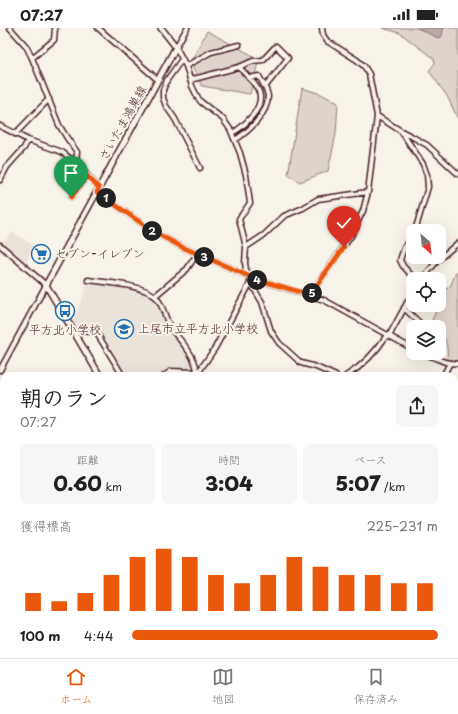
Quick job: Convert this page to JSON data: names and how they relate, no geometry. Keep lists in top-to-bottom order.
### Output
{
  "streets": {
    "main road": ["さいたま鴻巣線"]
  },
  "places": {
    "supermarket": ["セブン-イレブン"],
    "bus stop": ["平方北小学校"],
    "school or university": ["上尾市立平方北小学校"]
  },
  "north": "bottom right",
  "page": {
    "status": "07:27",
    "pins": [
      "1",
      "2",
      "3",
      "4",
      "5"
    ],
    "heading": ["朝のラン", "07:27"],
    "stats": [
      ["距離", "0.60 km"],
      ["時間", "3:04"],
      ["ペース", "5:07 /km"]
    ],
    "chart": ["獲得標高", "225–231 m"],
    "list": [
      {
        "name": "100 m",
        "note": "4:44"
      }
    ],
    "tabs": ["ホーム", "地図", "保存済み"]
  }
}
